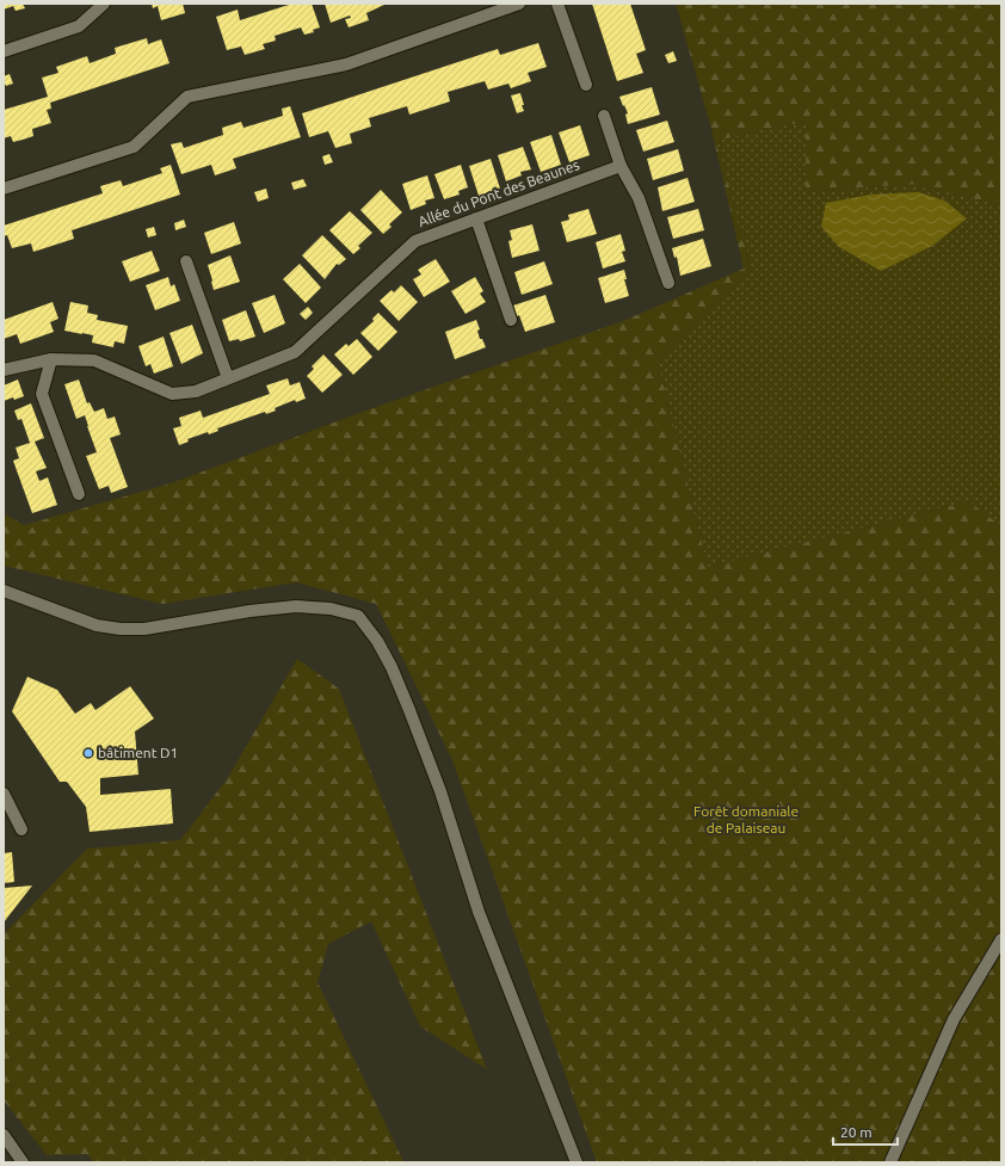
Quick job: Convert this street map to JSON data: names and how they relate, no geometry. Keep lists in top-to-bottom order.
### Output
{
  "streets": {
    "street": ["Allée du Pont des Beaunes"]
  },
  "parks": ["Forêt domaniale de Palaiseau"],
  "places": ["bâtiment D1"],
  "scale_bar": "20 m"
}
